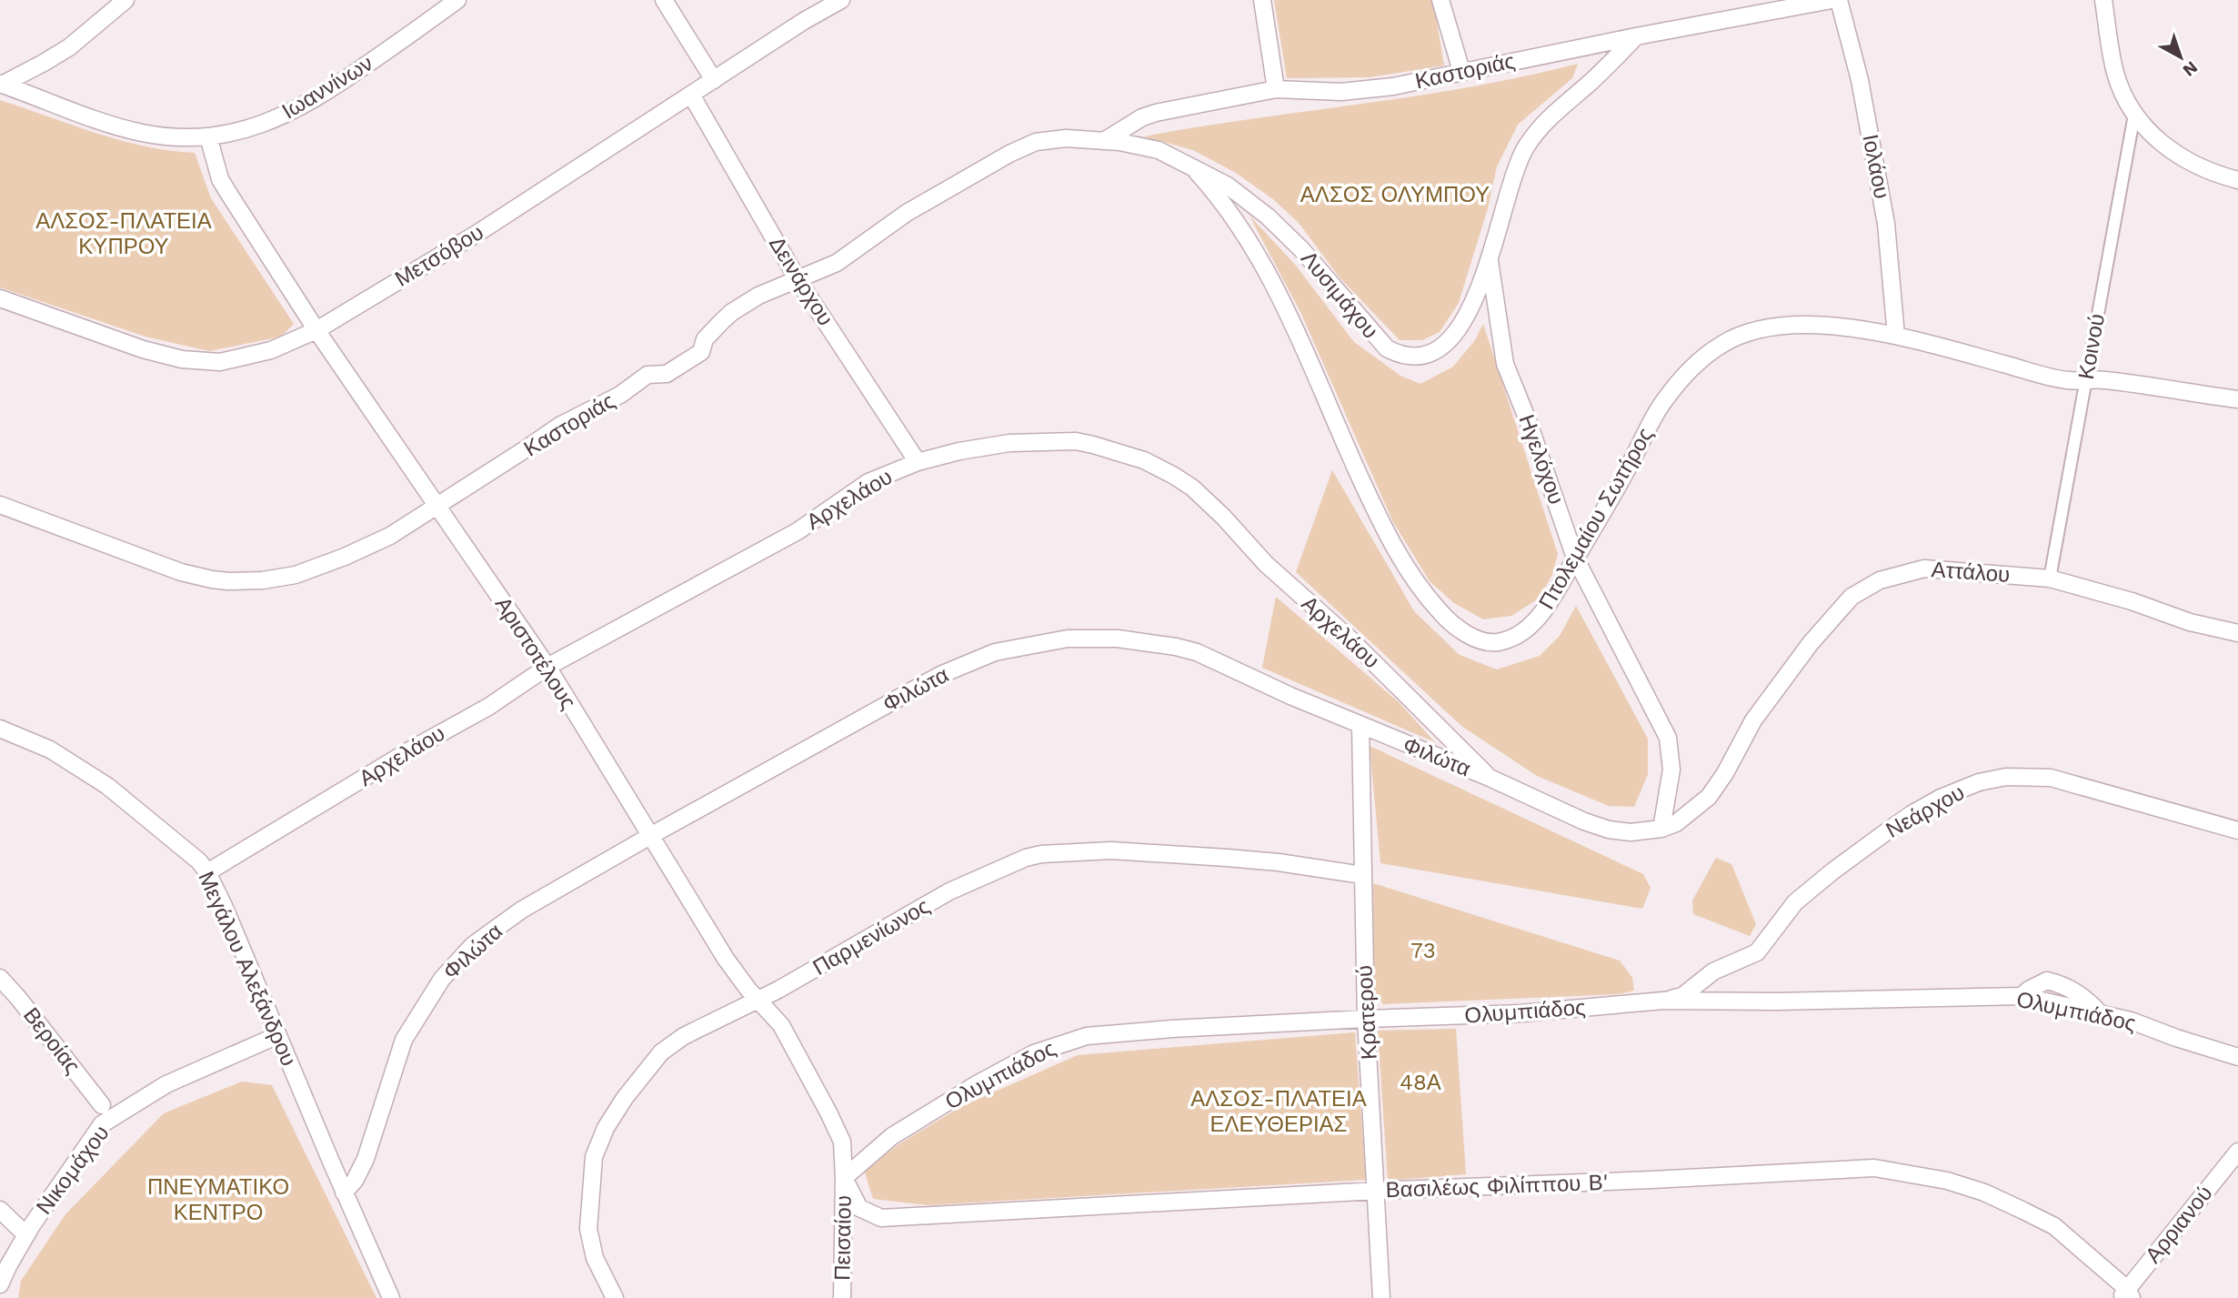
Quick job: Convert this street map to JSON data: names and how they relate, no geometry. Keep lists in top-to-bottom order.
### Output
{
  "streets": {
    "street": [
      "Καστοριάς",
      "Ιωαννίνων",
      "Ιολάου",
      "Μετσόβου",
      "Δεινάρχου",
      "Λυσιμάχου",
      "Κοινού",
      "Ηγελόχου",
      "Αρχελάου",
      "Πτολεμαίου Σωτήρος",
      "Αττάλου",
      "Αριστοτέλους",
      "Φιλώτα",
      "Νεάρχου",
      "Παρμενίωνος",
      "Μεγάλου Αλεξάνδρου",
      "Ολυμπιάδος",
      "Κρατερού",
      "Βεροίας",
      "Νικομάχου",
      "Βασιλέως Φιλίππου Β'",
      "Αρριανού",
      "Πεισαίου"
    ]
  },
  "crossings": [
    ["Καστοριάς", "Δεινάρχου"],
    ["Καστοριάς", "Λυσιμάχου"],
    ["Καστοριάς", "Πτολεμαίου Σωτήρος"],
    ["Καστοριάς", "Αριστοτέλους"],
    ["Ιωαννίνων", "Αριστοτέλους"],
    ["Ιολάου", "Πτολεμαίου Σωτήρος"],
    ["Μετσόβου", "Δεινάρχου"],
    ["Μετσόβου", "Αριστοτέλους"],
    ["Δεινάρχου", "Αρχελάου"],
    ["Λυσιμάχου", "Ηγελόχου"],
    ["Λυσιμάχου", "Πτολεμαίου Σωτήρος"],
    ["Κοινού", "Πτολεμαίου Σωτήρος"],
    ["Κοινού", "Αττάλου"],
    ["Ηγελόχου", "Πτολεμαίου Σωτήρος"],
    ["Ηγελόχου", "Αττάλου"],
    ["Ηγελόχου", "Φιλώτα"],
    ["Αρχελάου", "Αριστοτέλους"],
    ["Αρχελάου", "Φιλώτα"],
    ["Αρχελάου", "Μεγάλου Αλεξάνδρου"],
    ["Αττάλου", "Φιλώτα"],
    ["Αριστοτέλους", "Φιλώτα"],
    ["Αριστοτέλους", "Παρμενίωνος"],
    ["Αριστοτέλους", "Ολυμπιάδος"],
    ["Αριστοτέλους", "Βασιλέως Φιλίππου Β'"],
    ["Αριστοτέλους", "Πεισαίου"],
    ["Φιλώτα", "Μεγάλου Αλεξάνδρου"],
    ["Φιλώτα", "Κρατερού"],
    ["Νεάρχου", "Ολυμπιάδος"],
    ["Παρμενίωνος", "Κρατερού"],
    ["Μεγάλου Αλεξάνδρου", "Νικομάχου"],
    ["Ολυμπιάδος", "Κρατερού"],
    ["Ολυμπιάδος", "Βασιλέως Φιλίππου Β'"],
    ["Ολυμπιάδος", "Πεισαίου"],
    ["Κρατερού", "Βασιλέως Φιλίππου Β'"],
    ["Βασιλέως Φιλίππου Β'", "Αρριανού"],
    ["Βασιλέως Φιλίππου Β'", "Πεισαίου"]
  ],
  "parks": [
    "ΑΛΣΟΣ ΟΛΥΜΠΟΥ",
    "ΑΛΣΟΣ-ΠΛΑΤΕΙΑ ΚΥΠΡΟΥ",
    "73",
    "48Α",
    "ΑΛΣΟΣ-ΠΛΑΤΕΙΑ ΕΛΕΥΘΕΡΙΑΣ",
    "ΠΝΕΥΜΑΤΙΚΟ ΚΕΝΤΡΟ"
  ],
  "north": "bottom right"
}
